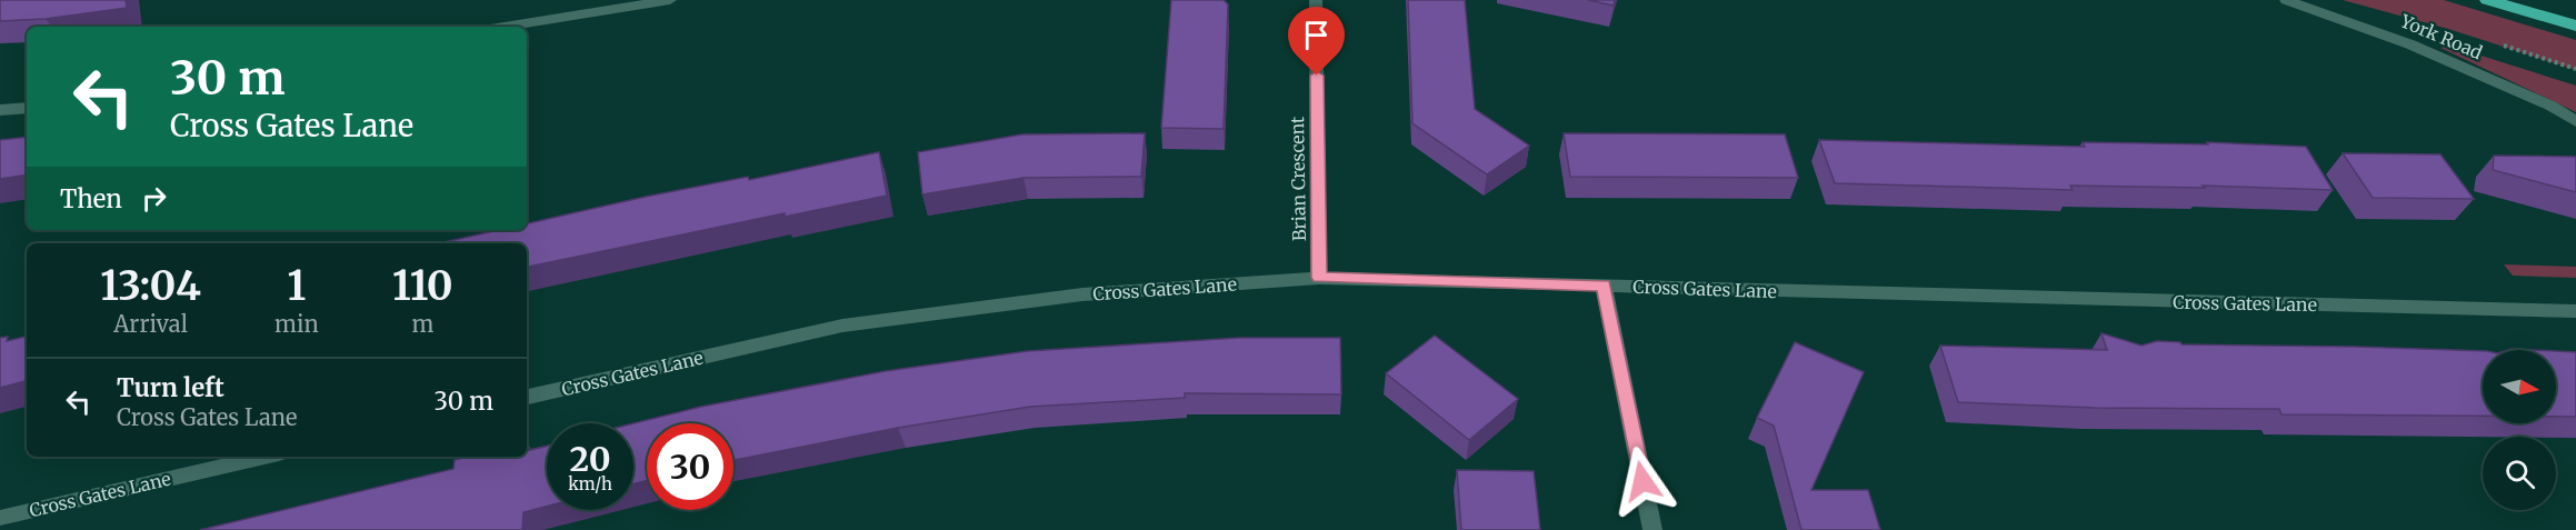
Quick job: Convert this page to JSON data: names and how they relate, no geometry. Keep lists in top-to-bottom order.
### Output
{
  "streets": {
    "street": ["York Road", "Brian Crescent", "Cross Gates Lane"]
  },
  "crossings": [
    ["Brian Crescent", "Cross Gates Lane"]
  ],
  "north": "right",
  "page": {
    "turn": ["30 m", "Cross Gates Lane"],
    "then": "Then",
    "eta": [
      "13:04",
      "Arrival",
      "1",
      "min",
      "110",
      "m"
    ],
    "list": [
      {
        "name": "Turn left",
        "note": "Cross Gates Lane",
        "value": "30 m"
      }
    ],
    "speed": "20 km/h",
    "limit": "30"
  }
}
